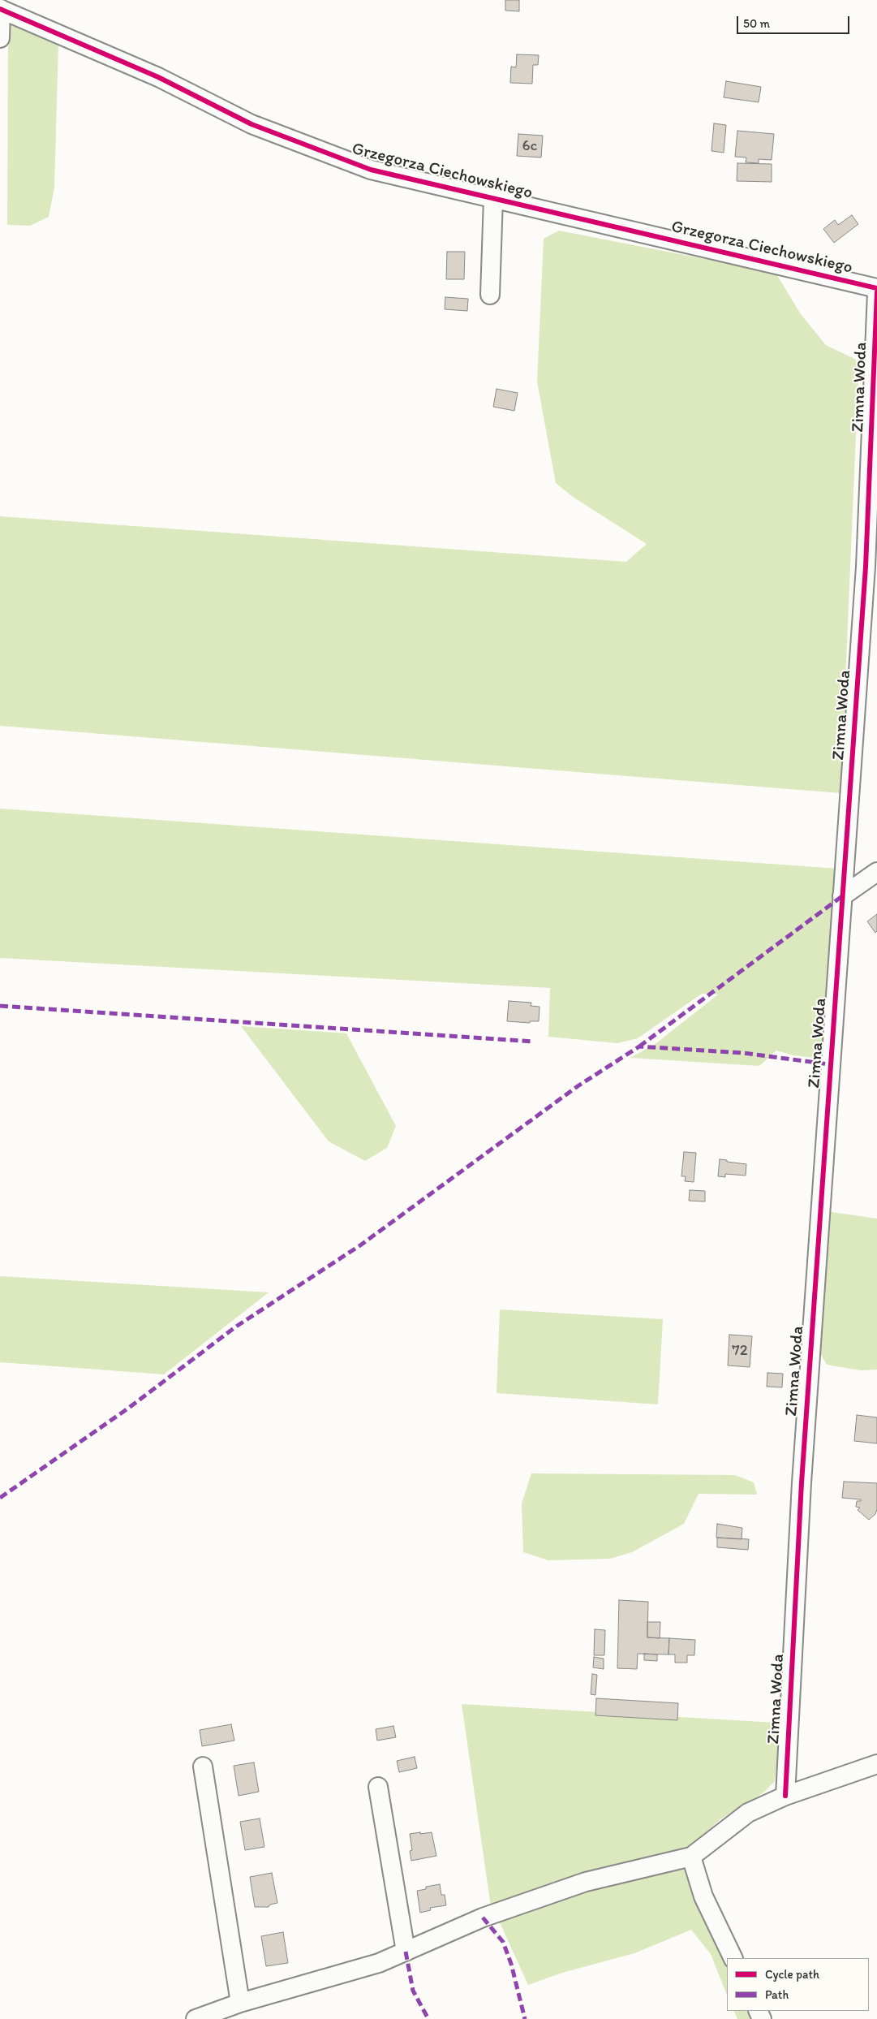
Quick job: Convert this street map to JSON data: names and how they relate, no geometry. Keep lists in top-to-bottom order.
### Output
{
  "streets": {
    "street": ["Grzegorza Ciechowskiego", "Zimna Woda"]
  },
  "house_numbers": ["6c", "72"],
  "legend": ["Cycle path", "Path"],
  "scale_bar": "50 m"
}
